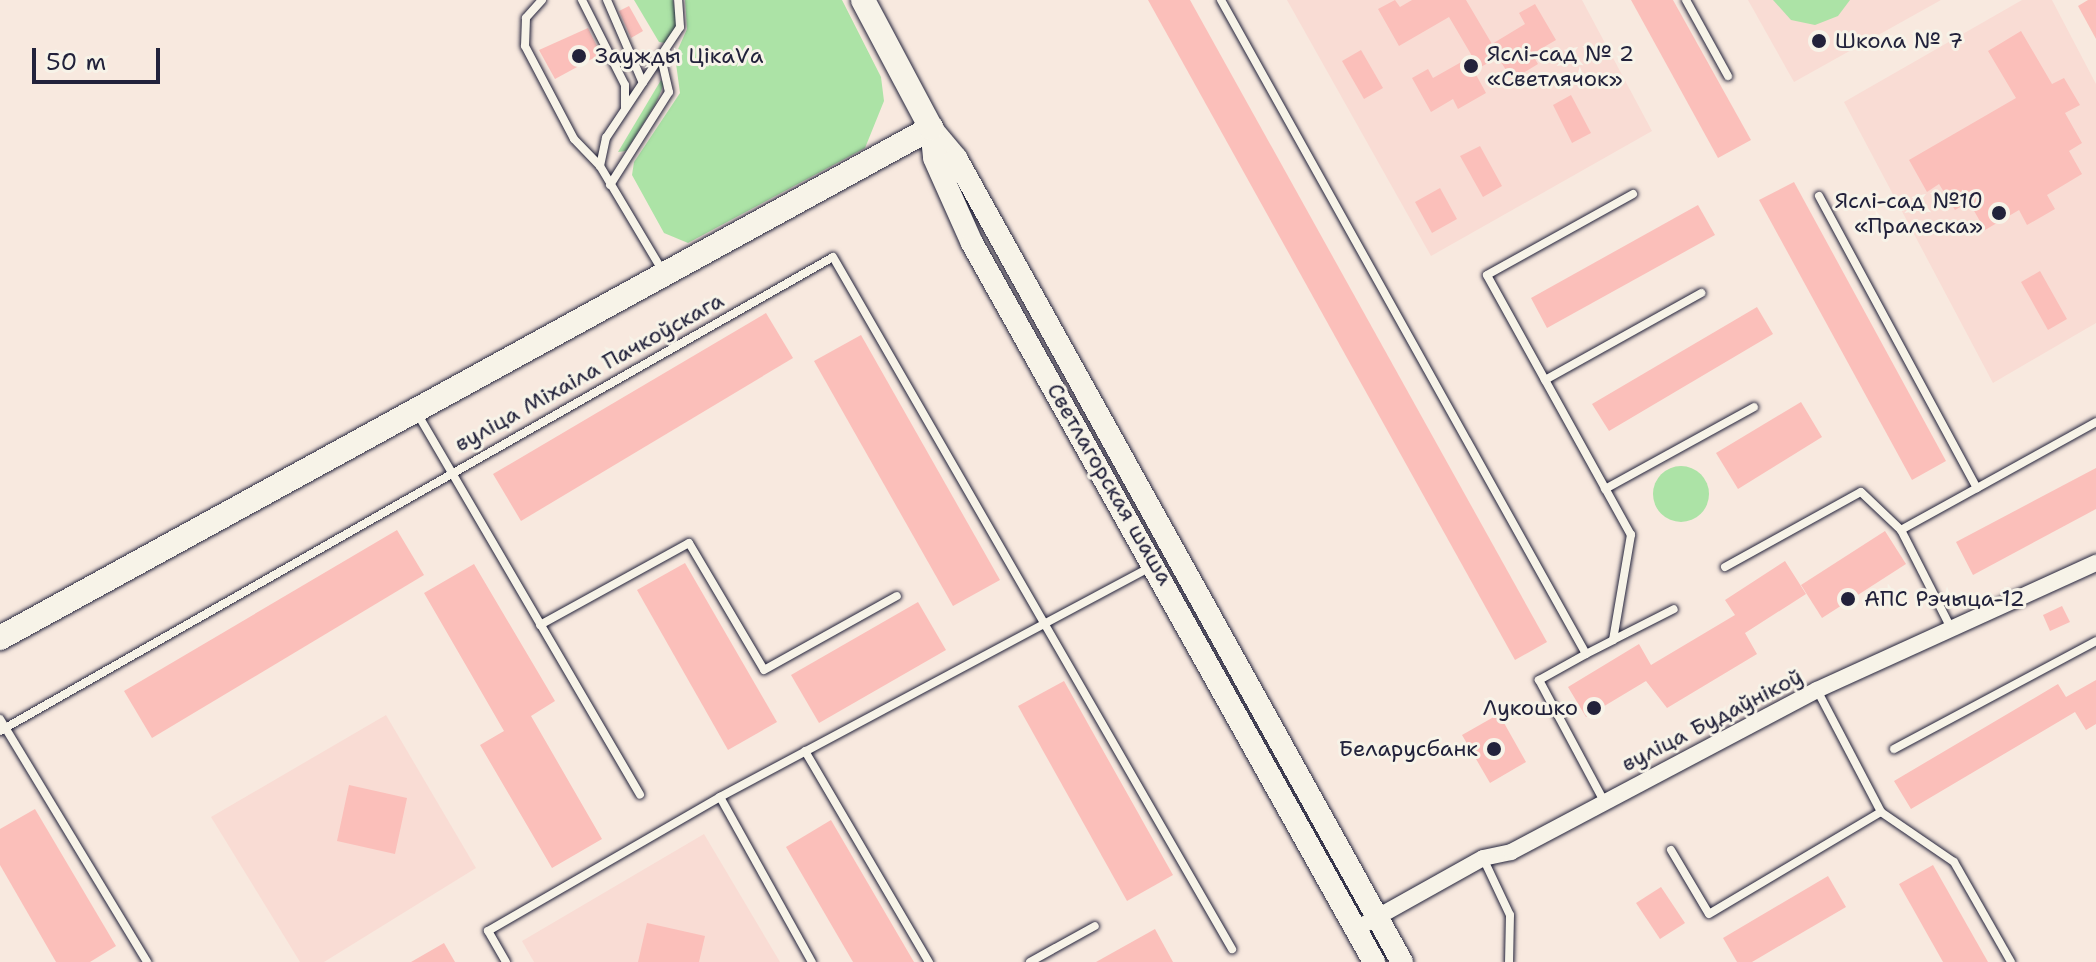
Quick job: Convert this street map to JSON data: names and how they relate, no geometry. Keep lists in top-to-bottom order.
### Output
{
  "streets": {
    "main road": ["Светлагорская шаша"],
    "street": ["вуліца Будаўнікоў"],
    "lane": ["вуліца Міхаіла Пачкоўскага"]
  },
  "crossings": [
    ["Светлагорская шаша", "вуліца Будаўнікоў"]
  ],
  "places": [
    "Школа № 7",
    "Заужды ЦікаVа",
    "Яслі-сад № 2 «Светлячок»",
    "Яслі-сад №10 «Пралеска»",
    "АПС Рэчыца-12",
    "Лукошко",
    "Беларусбанк"
  ],
  "scale_bar": "50 m"
}
